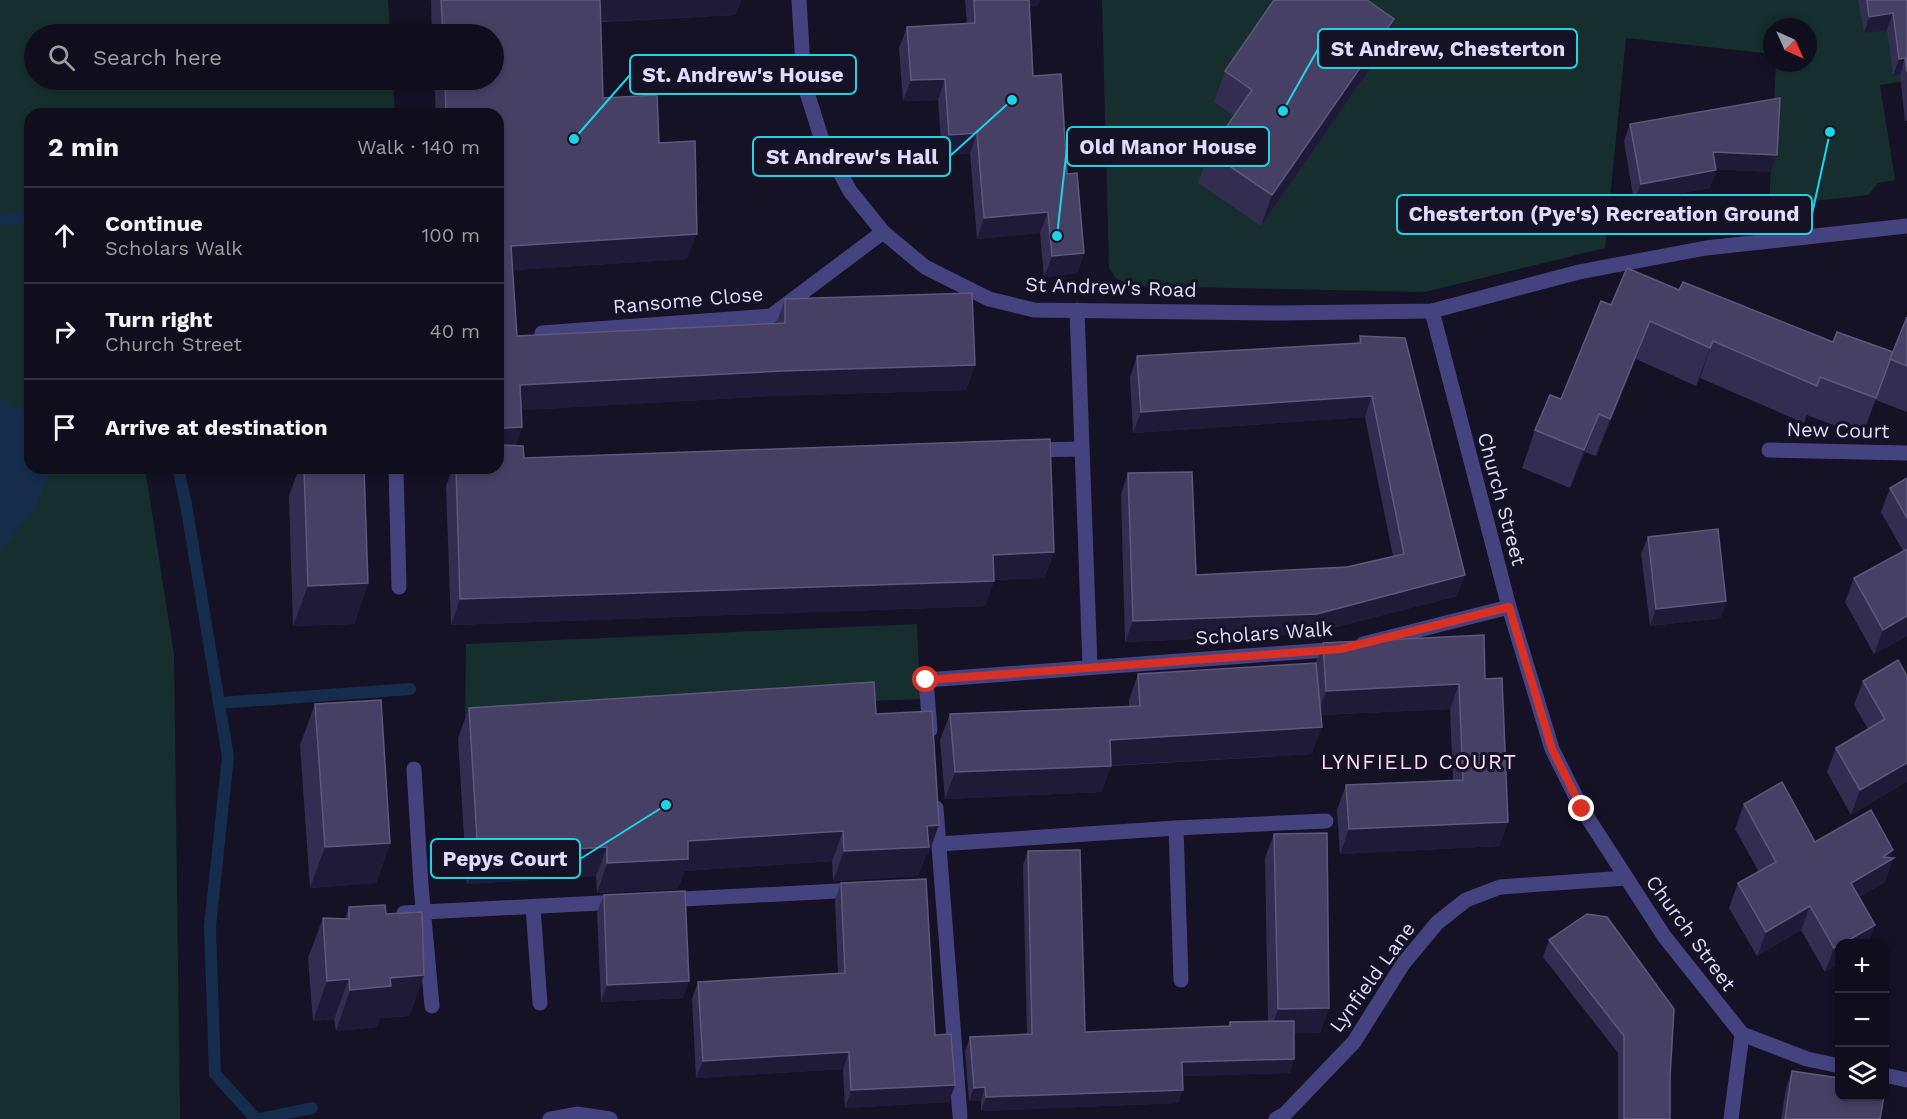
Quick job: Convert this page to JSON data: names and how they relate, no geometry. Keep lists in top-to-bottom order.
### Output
{
  "streets": {
    "street": [
      "St Andrew's Road",
      "Ransome Close",
      "New Court",
      "Church Street",
      "Scholars Walk",
      "Lynfield Lane"
    ]
  },
  "crossings": [
    ["St Andrew's Road", "Ransome Close"],
    ["St Andrew's Road", "Church Street"],
    ["Church Street", "Scholars Walk"],
    ["Church Street", "Lynfield Lane"]
  ],
  "districts": ["LYNFIELD COURT"],
  "places": [
    "St Andrew's Hall",
    "St Andrew, Chesterton",
    "Chesterton (Pye's) Recreation Ground",
    "St. Andrew's House",
    "Old Manor House",
    "Pepys Court"
  ],
  "north": "bottom right",
  "page": {
    "search": "Search here",
    "heading": ["2 min", "Walk · 140 m"],
    "list": [
      ["Continue", "Scholars Walk", "100 m"],
      ["Turn right", "Church Street", "40 m"],
      "Arrive at destination"
    ],
    "map_buttons": ["+", "−"]
  }
}
